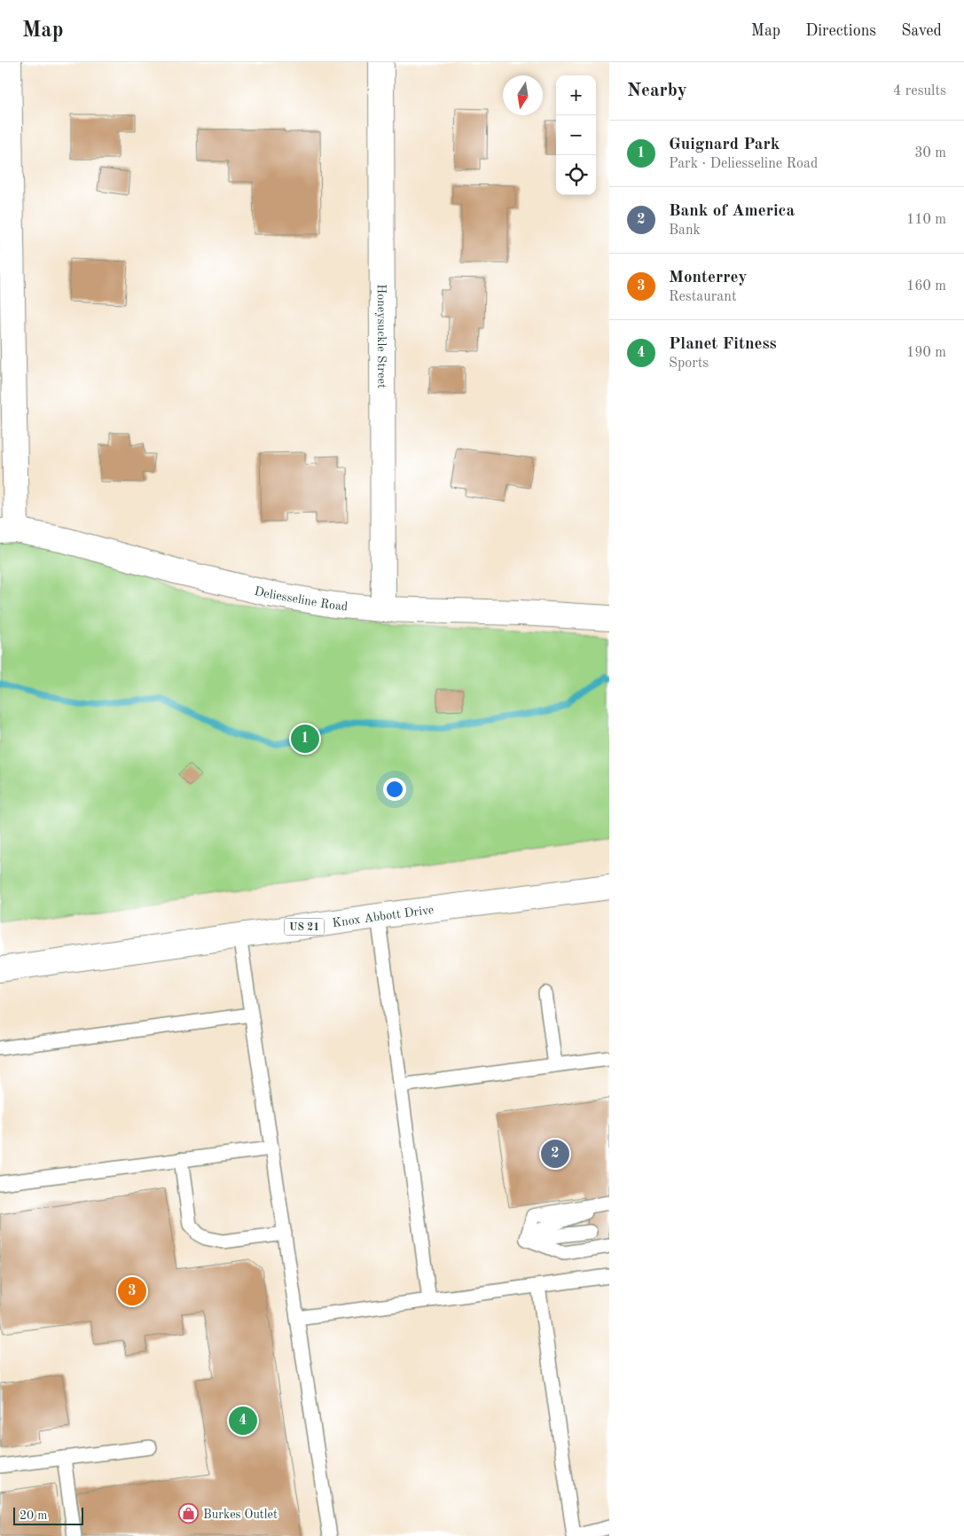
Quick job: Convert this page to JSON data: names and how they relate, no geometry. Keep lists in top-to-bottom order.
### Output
{
  "streets": {
    "street": [
      "Honeysuckle Street",
      "Deliesseline Road",
      "Knox Abbott Drive",
      "US 21"
    ]
  },
  "crossings": [
    ["Honeysuckle Street", "Deliesseline Road"]
  ],
  "places": {
    "shop": ["Burkes Outlet"]
  },
  "scale_bar": "20 m",
  "north": "bottom",
  "page": {
    "header": "Map",
    "nav": ["Map", "Directions", "Saved"],
    "heading": ["Nearby", "4 results"],
    "map_buttons": ["+", "−"],
    "list": [
      {
        "mark": "1",
        "name": "Guignard Park",
        "note": "Park · Deliesseline Road",
        "value": "30 m"
      },
      {
        "mark": "2",
        "name": "Bank of America",
        "note": "Bank",
        "value": "110 m"
      },
      {
        "mark": "3",
        "name": "Monterrey",
        "note": "Restaurant",
        "value": "160 m"
      },
      {
        "mark": "4",
        "name": "Planet Fitness",
        "note": "Sports",
        "value": "190 m"
      }
    ],
    "pins": [
      "1",
      "2",
      "3",
      "4"
    ],
    "scale": "20 m"
  }
}
